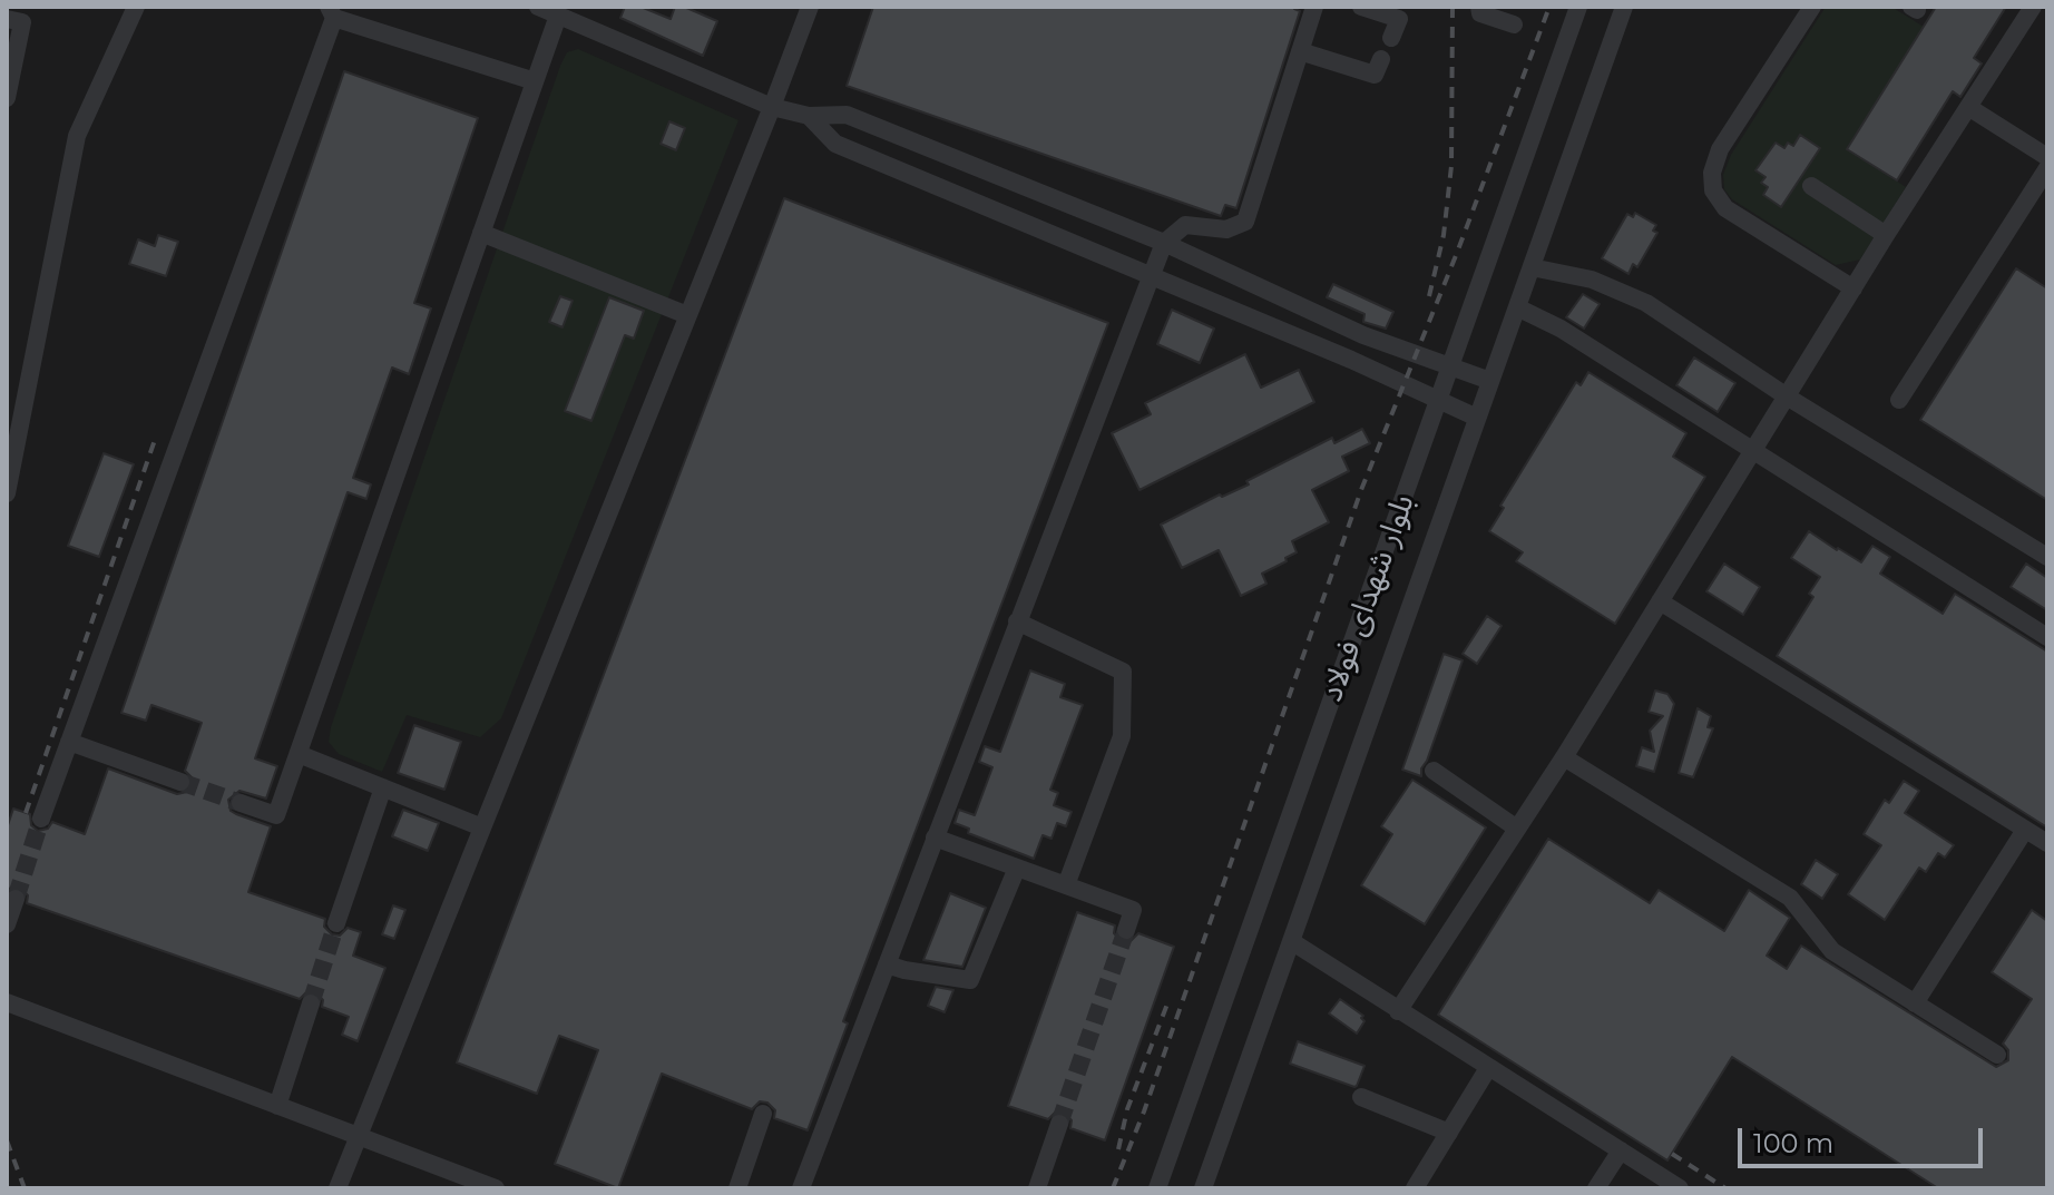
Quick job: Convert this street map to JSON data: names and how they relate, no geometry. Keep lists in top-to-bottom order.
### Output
{
  "streets": {
    "street": ["بلوار شهدای فولاد"]
  },
  "scale_bar": "100 m"
}
